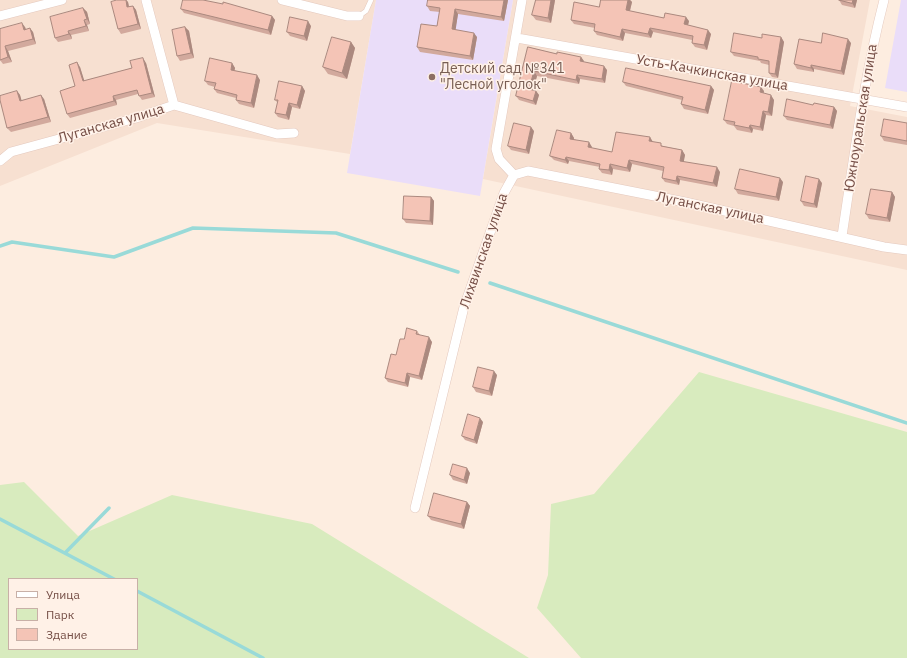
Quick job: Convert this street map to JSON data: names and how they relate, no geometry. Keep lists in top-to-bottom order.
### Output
{
  "streets": {
    "street": [
      "Усть-Качкинская улица",
      "Южноуральская улица",
      "Луганская улица",
      "Лихвинская улица"
    ]
  },
  "crossings": [
    ["Усть-Качкинская улица", "Южноуральская улица"],
    ["Усть-Качкинская улица", "Лихвинская улица"],
    ["Южноуральская улица", "Луганская улица"],
    ["Луганская улица", "Лихвинская улица"]
  ],
  "places": ["Детский сад №341 \"Лесной уголок\""],
  "legend": ["Улица", "Парк", "Здание"]
}
